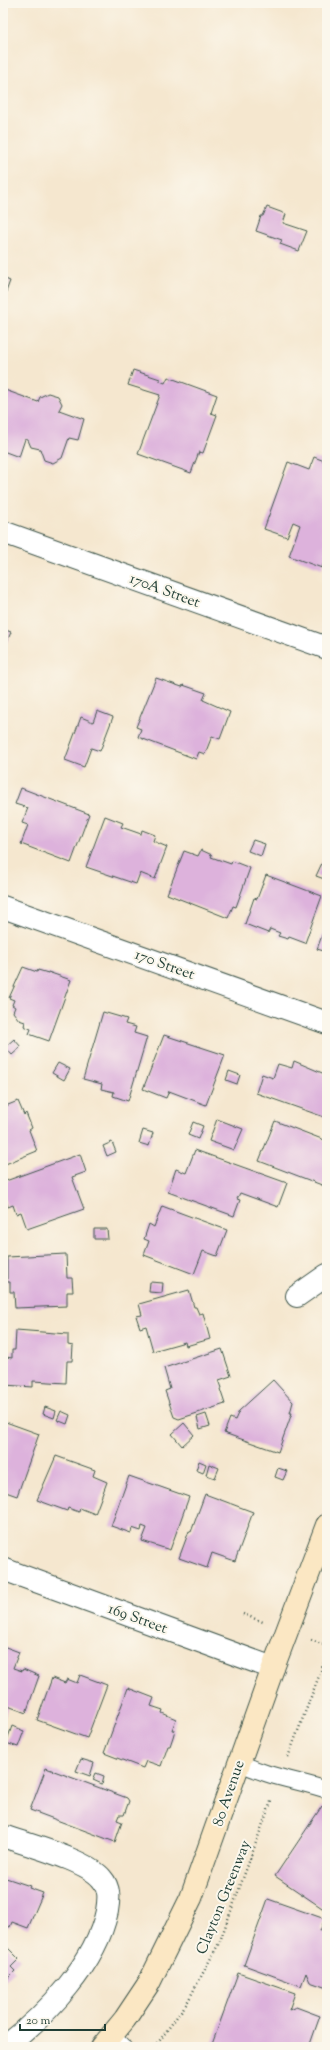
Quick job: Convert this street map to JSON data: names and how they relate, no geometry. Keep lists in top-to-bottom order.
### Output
{
  "streets": {
    "main road": ["80 Avenue"],
    "street": ["170A Street", "170 Street", "169 Street"],
    "path": ["Clayton Greenway"]
  },
  "crossings": [
    ["169 Street", "80 Avenue"]
  ],
  "scale_bar": "20 m"
}
